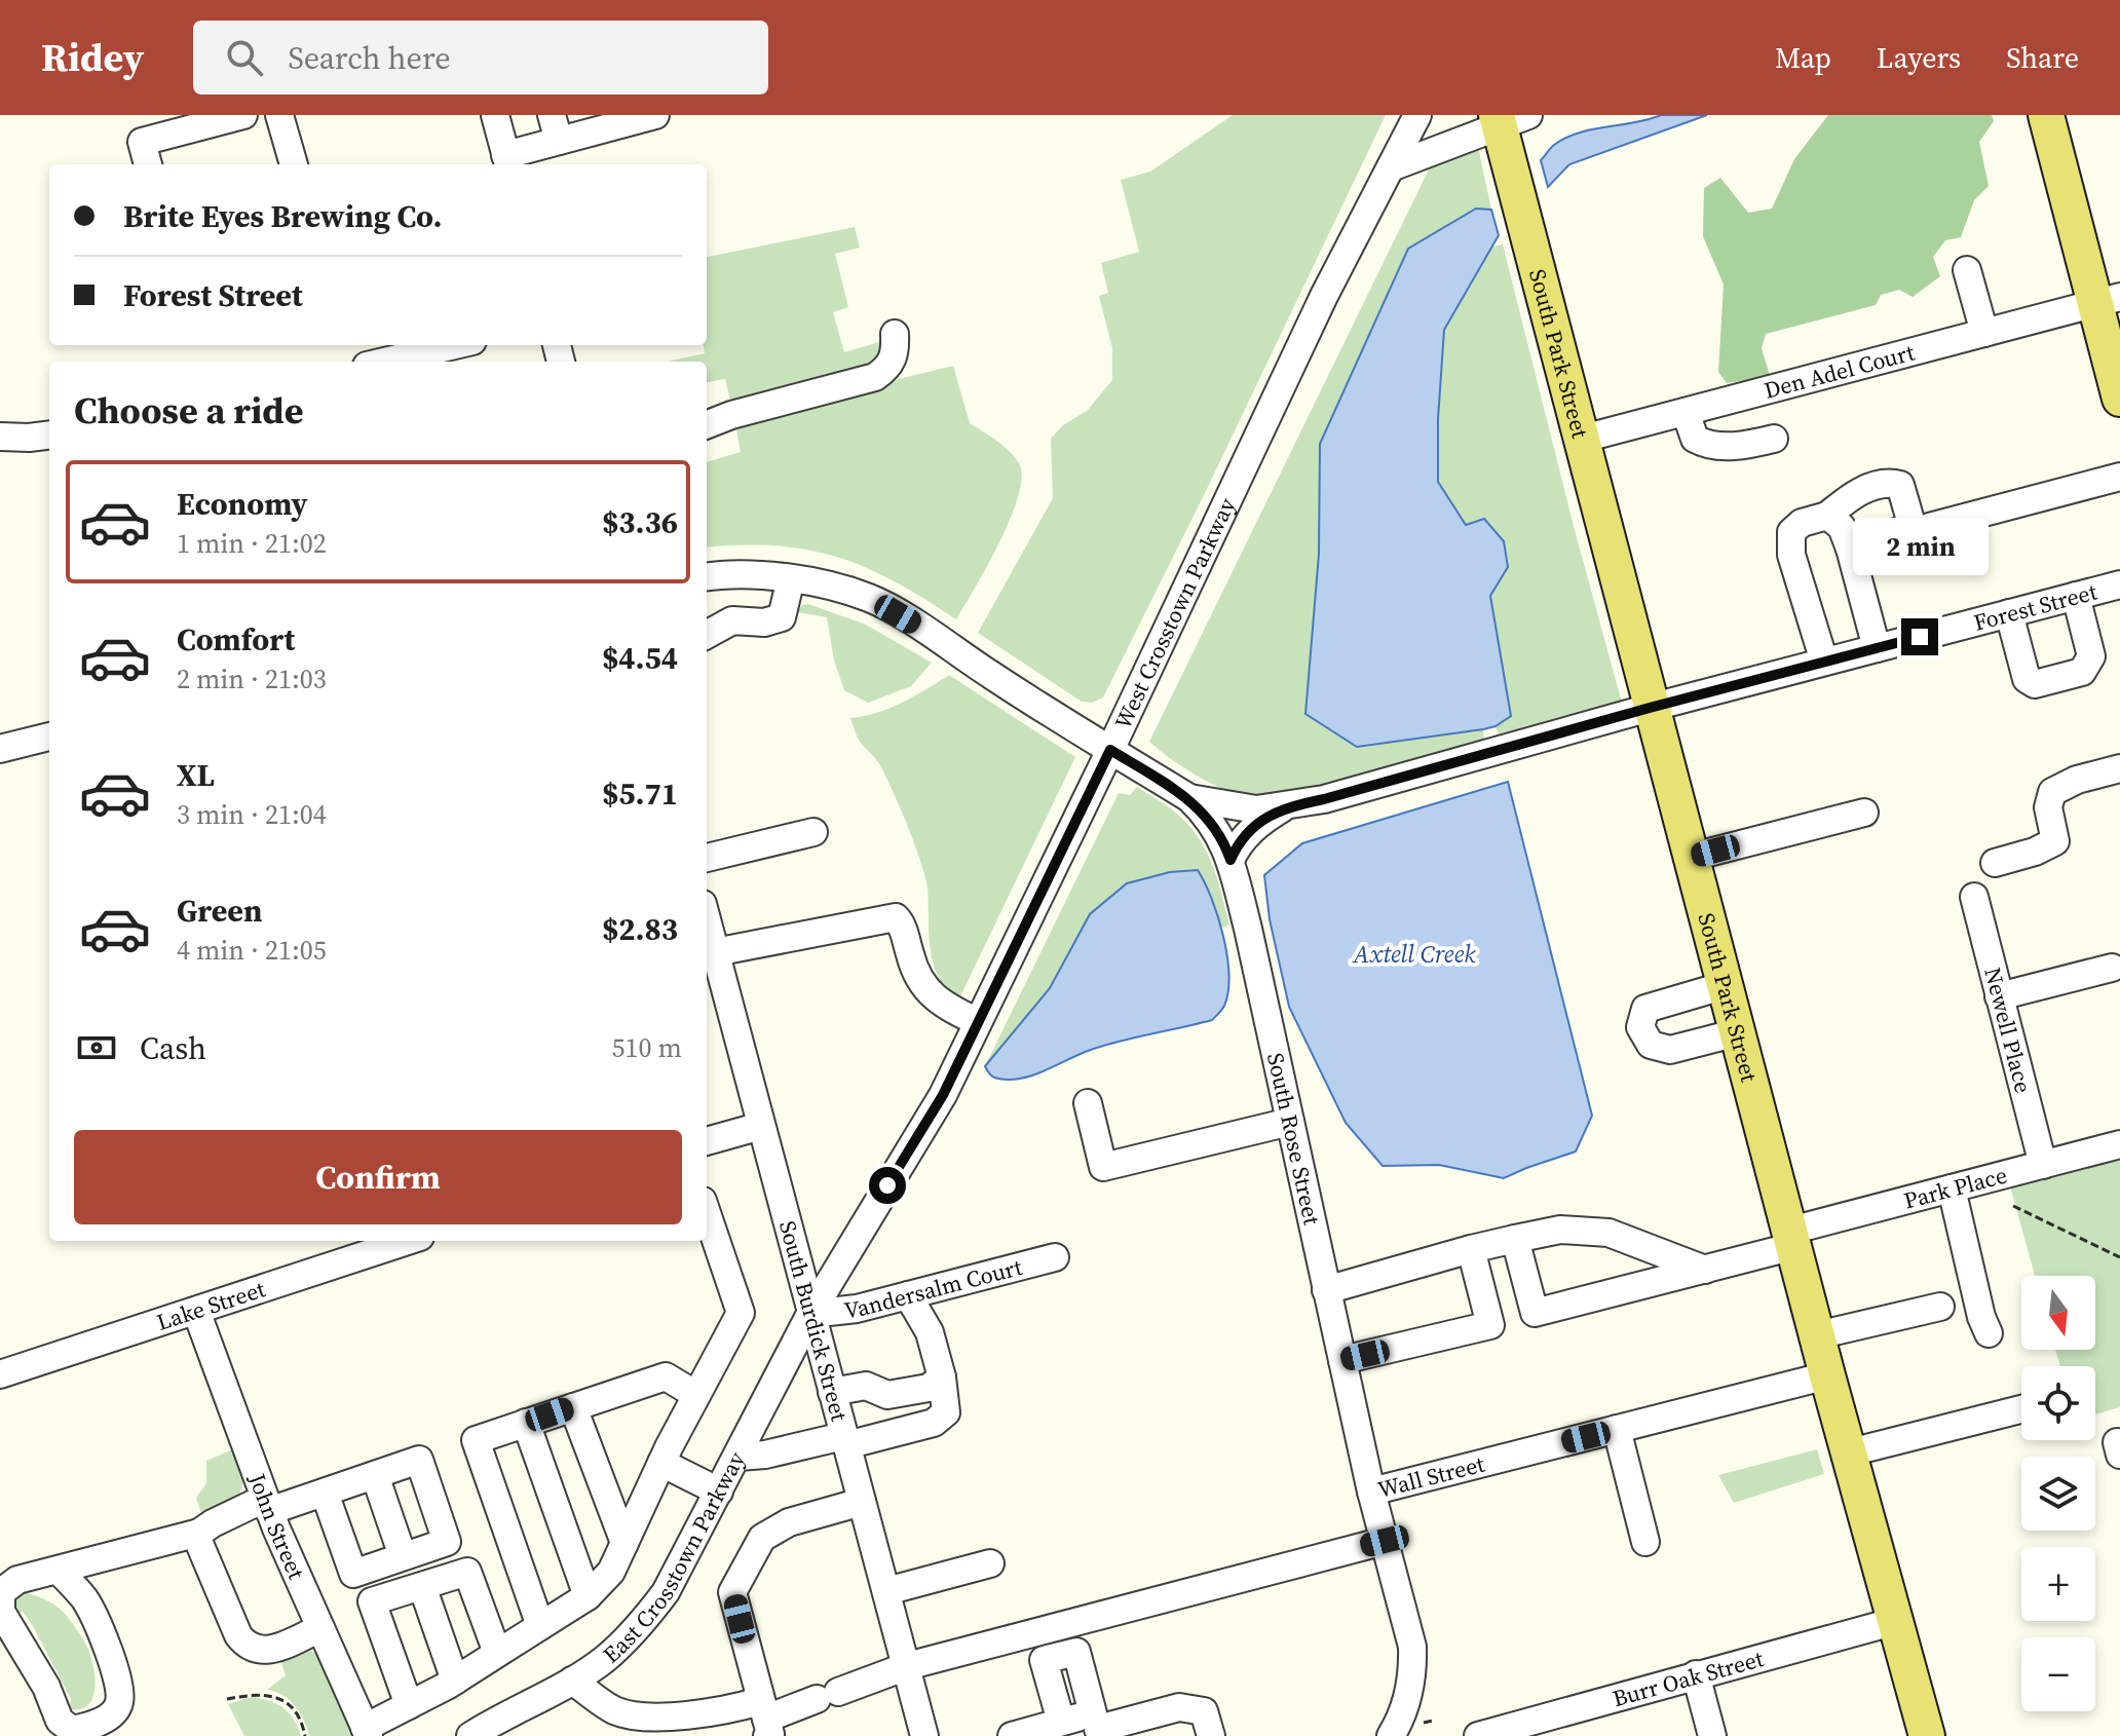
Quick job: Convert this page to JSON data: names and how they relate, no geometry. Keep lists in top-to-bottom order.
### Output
{
  "streets": {
    "main road": ["South Park Street"],
    "street": [
      "Den Adel Court",
      "Forest Street",
      "West Crosstown Parkway",
      "Newell Place",
      "South Rose Street",
      "Park Place",
      "Vandersalm Court",
      "Lake Street",
      "South Burdick Street",
      "Wall Street",
      "John Street",
      "East Crosstown Parkway",
      "Burr Oak Street"
    ]
  },
  "crossings": [
    ["South Park Street", "Den Adel Court"],
    ["South Park Street", "Forest Street"],
    ["South Park Street", "Park Place"],
    ["South Park Street", "Wall Street"],
    ["South Park Street", "Burr Oak Street"],
    ["Forest Street", "South Rose Street"],
    ["West Crosstown Parkway", "Vandersalm Court"],
    ["West Crosstown Parkway", "South Burdick Street"],
    ["West Crosstown Parkway", "East Crosstown Parkway"],
    ["Newell Place", "Park Place"],
    ["South Rose Street", "Wall Street"],
    ["Vandersalm Court", "South Burdick Street"],
    ["Vandersalm Court", "East Crosstown Parkway"],
    ["Lake Street", "John Street"],
    ["South Burdick Street", "East Crosstown Parkway"]
  ],
  "water": ["Axtell Creek"],
  "north": "bottom",
  "page": {
    "header": "Ridey",
    "search": "Search here",
    "nav": ["Map", "Layers", "Share"],
    "banner": ["Brite Eyes Brewing Co.", "Forest Street"],
    "heading": "Choose a ride",
    "list": [
      {
        "name": "Economy",
        "note": "1 min · 21:02",
        "value": "$3.36"
      },
      {
        "name": "Comfort",
        "note": "2 min · 21:03",
        "value": "$4.54"
      },
      {
        "name": "XL",
        "note": "3 min · 21:04",
        "value": "$5.71"
      },
      {
        "name": "Green",
        "note": "4 min · 21:05",
        "value": "$2.83"
      }
    ],
    "bubble": "2 min",
    "pay": ["Cash", "510 m"],
    "buttons": "Confirm",
    "map_buttons": ["+", "−"]
  }
}
